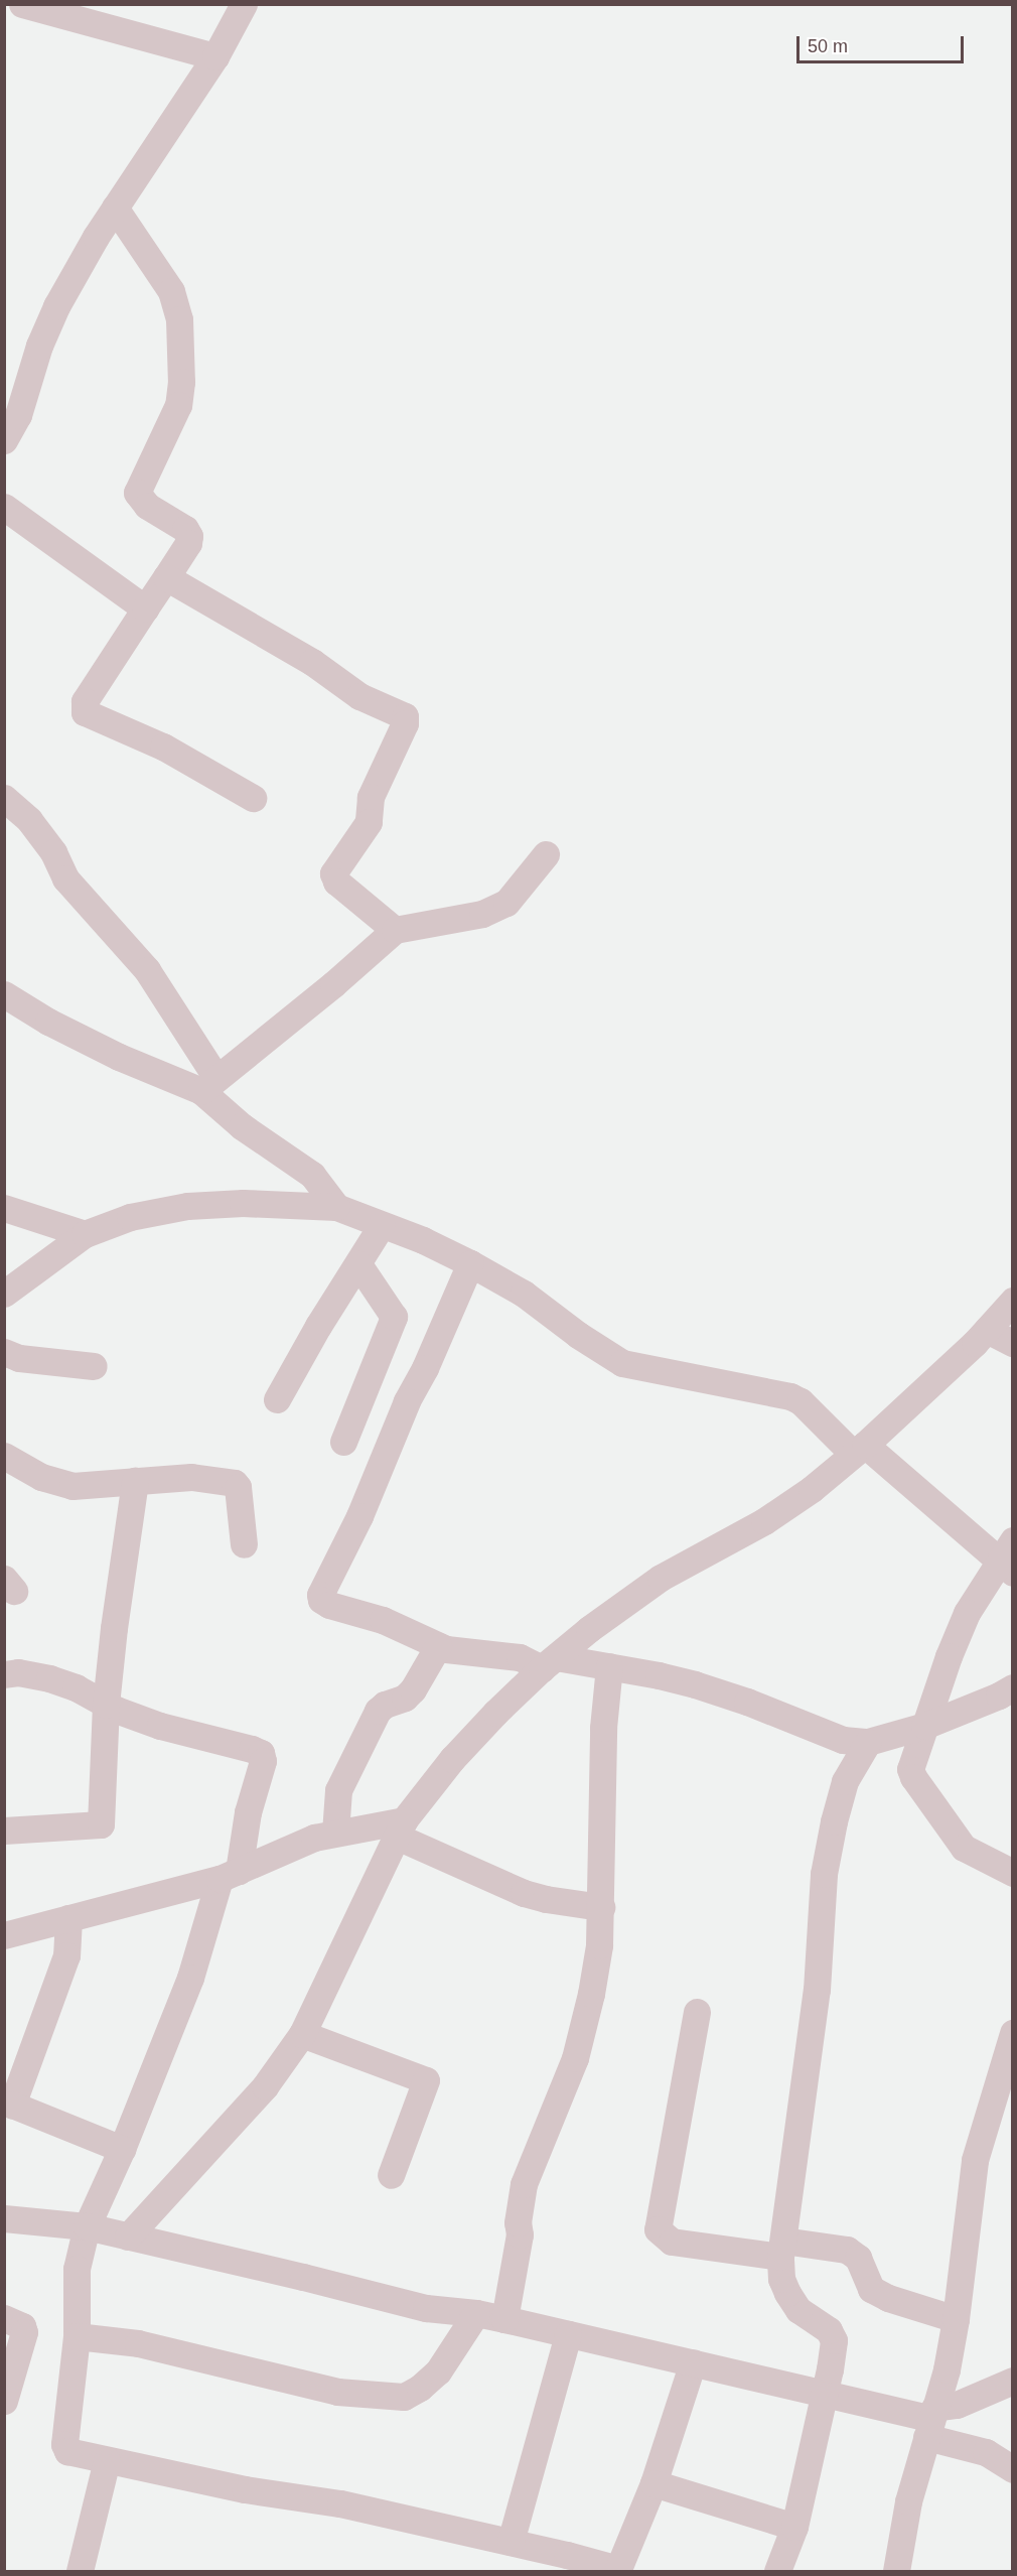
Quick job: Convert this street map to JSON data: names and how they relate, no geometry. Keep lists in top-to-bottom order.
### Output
{
  "scale_bar": "50 m"
}
